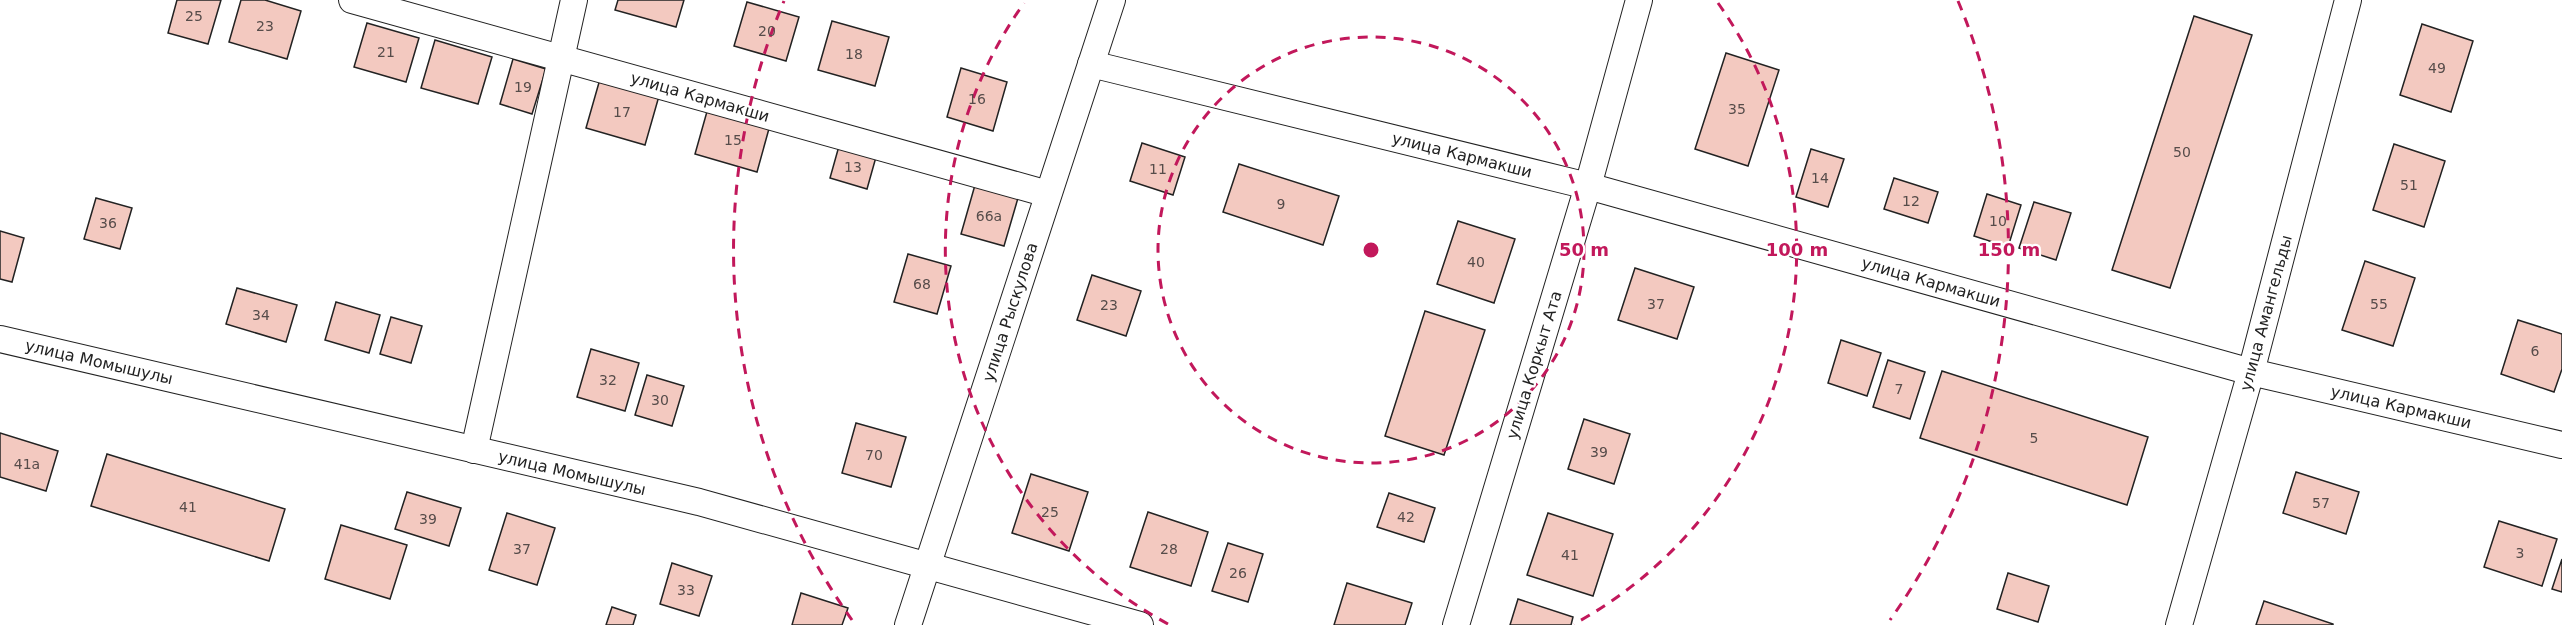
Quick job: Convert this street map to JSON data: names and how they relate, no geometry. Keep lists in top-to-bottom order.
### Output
{
  "streets": {
    "street": [
      "улица Кармакши",
      "улица Рыскулова",
      "улица Амангельды",
      "улица Момышулы",
      "улица Коркыт Ата"
    ]
  },
  "crossings": [
    ["улица Кармакши", "улица Рыскулова"],
    ["улица Кармакши", "улица Амангельды"],
    ["улица Кармакши", "улица Коркыт Ата"],
    ["улица Рыскулова", "улица Момышулы"]
  ],
  "house_numbers": [
    "25",
    "23",
    "20",
    "21",
    "18",
    "49",
    "19",
    "16",
    "35",
    "17",
    "15",
    "50",
    "13",
    "11",
    "14",
    "51",
    "12",
    "9",
    "66а",
    "10",
    "36",
    "40",
    "68",
    "37",
    "55",
    "23",
    "34",
    "6",
    "32",
    "7",
    "30",
    "5",
    "39",
    "70",
    "41а",
    "57",
    "41",
    "25",
    "42",
    "39",
    "37",
    "28",
    "3",
    "41",
    "26",
    "33"
  ],
  "rings": ["50 m", "100 m", "150 m"]
}
